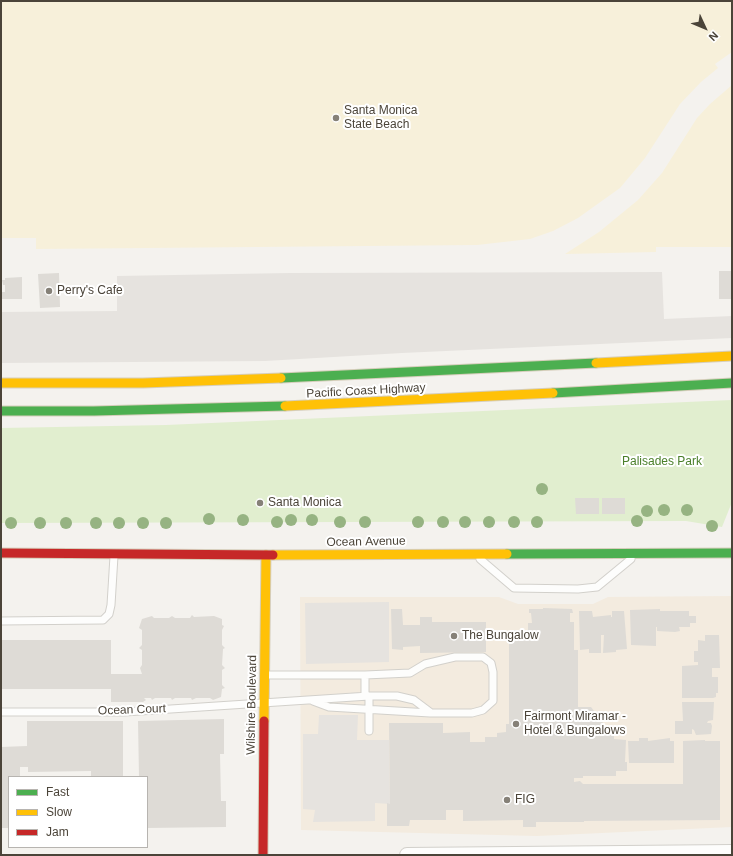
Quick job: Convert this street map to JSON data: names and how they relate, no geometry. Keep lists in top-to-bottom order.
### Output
{
  "streets": {
    "main road": ["Pacific Coast Highway", "Ocean Avenue", "Wilshire Boulevard"],
    "lane": ["Ocean Court"]
  },
  "crossings": [
    ["Ocean Avenue", "Wilshire Boulevard"],
    ["Wilshire Boulevard", "Ocean Court"]
  ],
  "parks": ["Palisades Park"],
  "places": [
    "Santa Monica State Beach",
    "Perry's Cafe",
    "Santa Monica",
    "The Bungalow",
    "Fairmont Miramar - Hotel & Bungalows",
    "FIG"
  ],
  "legend": ["Fast", "Slow", "Jam"],
  "north": "bottom right"
}
